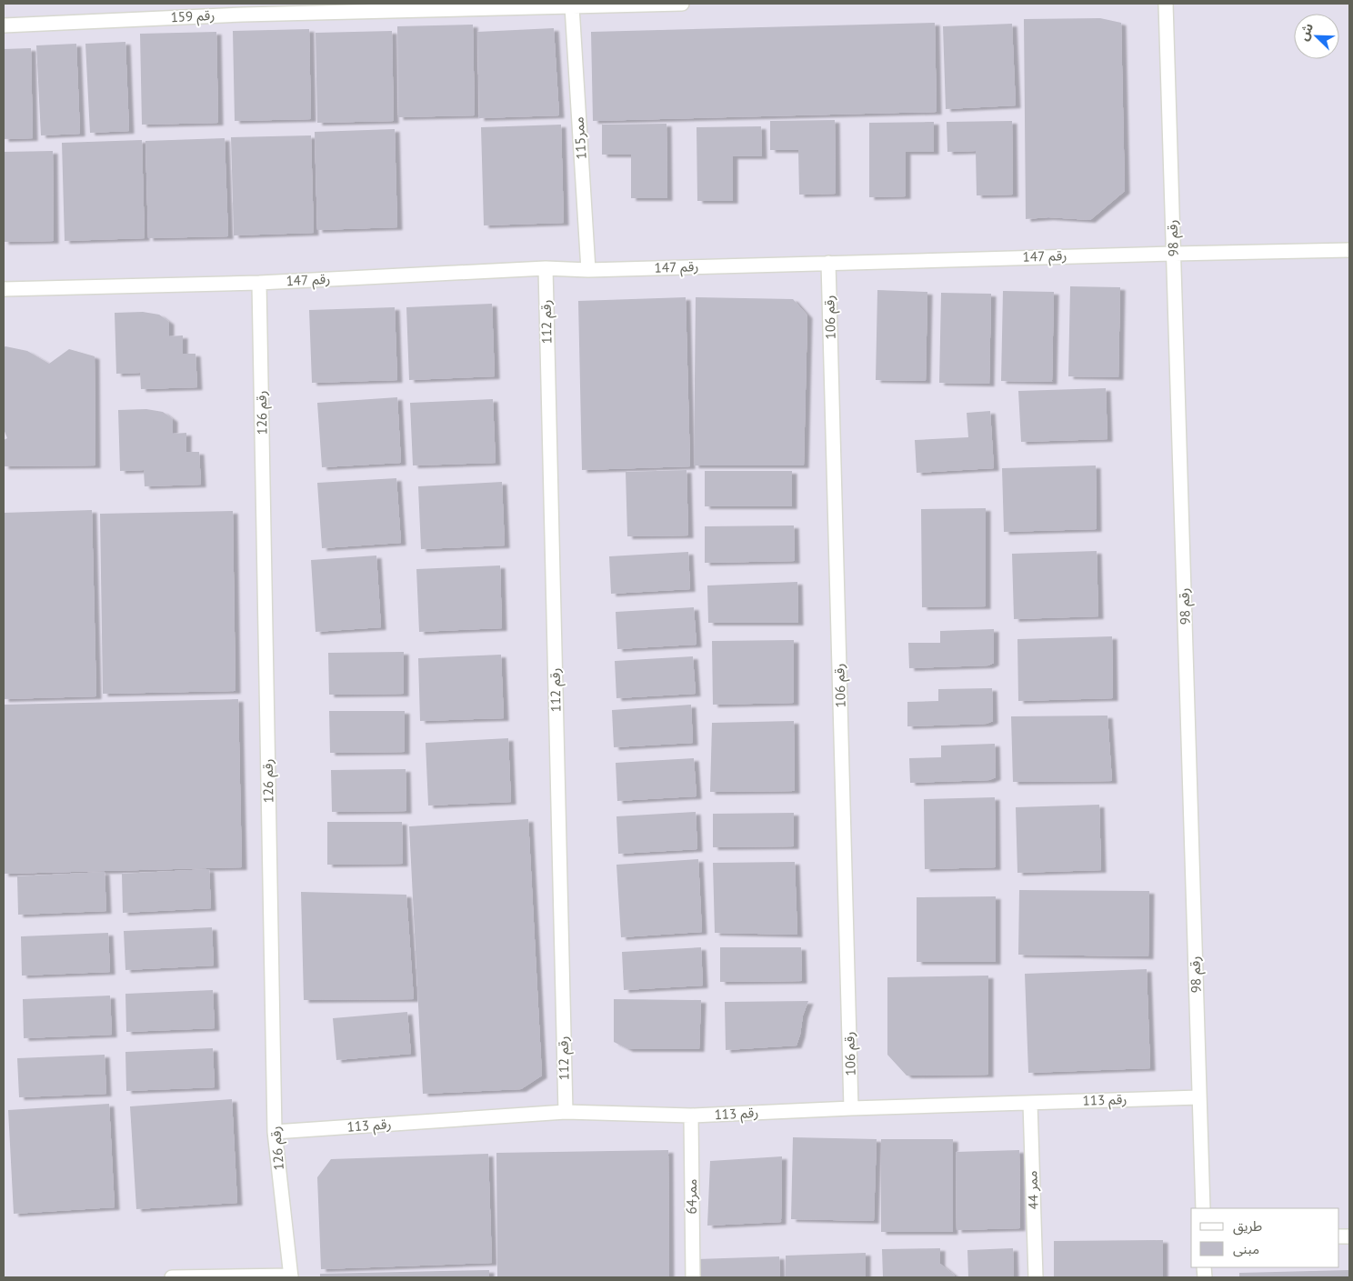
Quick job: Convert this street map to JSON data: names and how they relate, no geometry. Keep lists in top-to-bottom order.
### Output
{
  "streets": {
    "street": [
      "رقم 159",
      "ممر115",
      "رقم 98",
      "رقم 147",
      "رقم 106",
      "رقم 112",
      "رقم 126",
      "رقم 113",
      "ممر 44",
      "ممر64"
    ]
  },
  "crossings": [
    ["رقم 159", "ممر115"],
    ["ممر115", "رقم 147"],
    ["رقم 98", "رقم 147"],
    ["رقم 98", "رقم 113"],
    ["رقم 147", "رقم 106"],
    ["رقم 147", "رقم 112"],
    ["رقم 147", "رقم 126"],
    ["رقم 106", "رقم 113"],
    ["رقم 112", "رقم 113"],
    ["رقم 126", "رقم 113"],
    ["رقم 113", "ممر 44"],
    ["رقم 113", "ممر64"]
  ],
  "legend": ["طريق", "مبنى"],
  "north": "top left"
}
